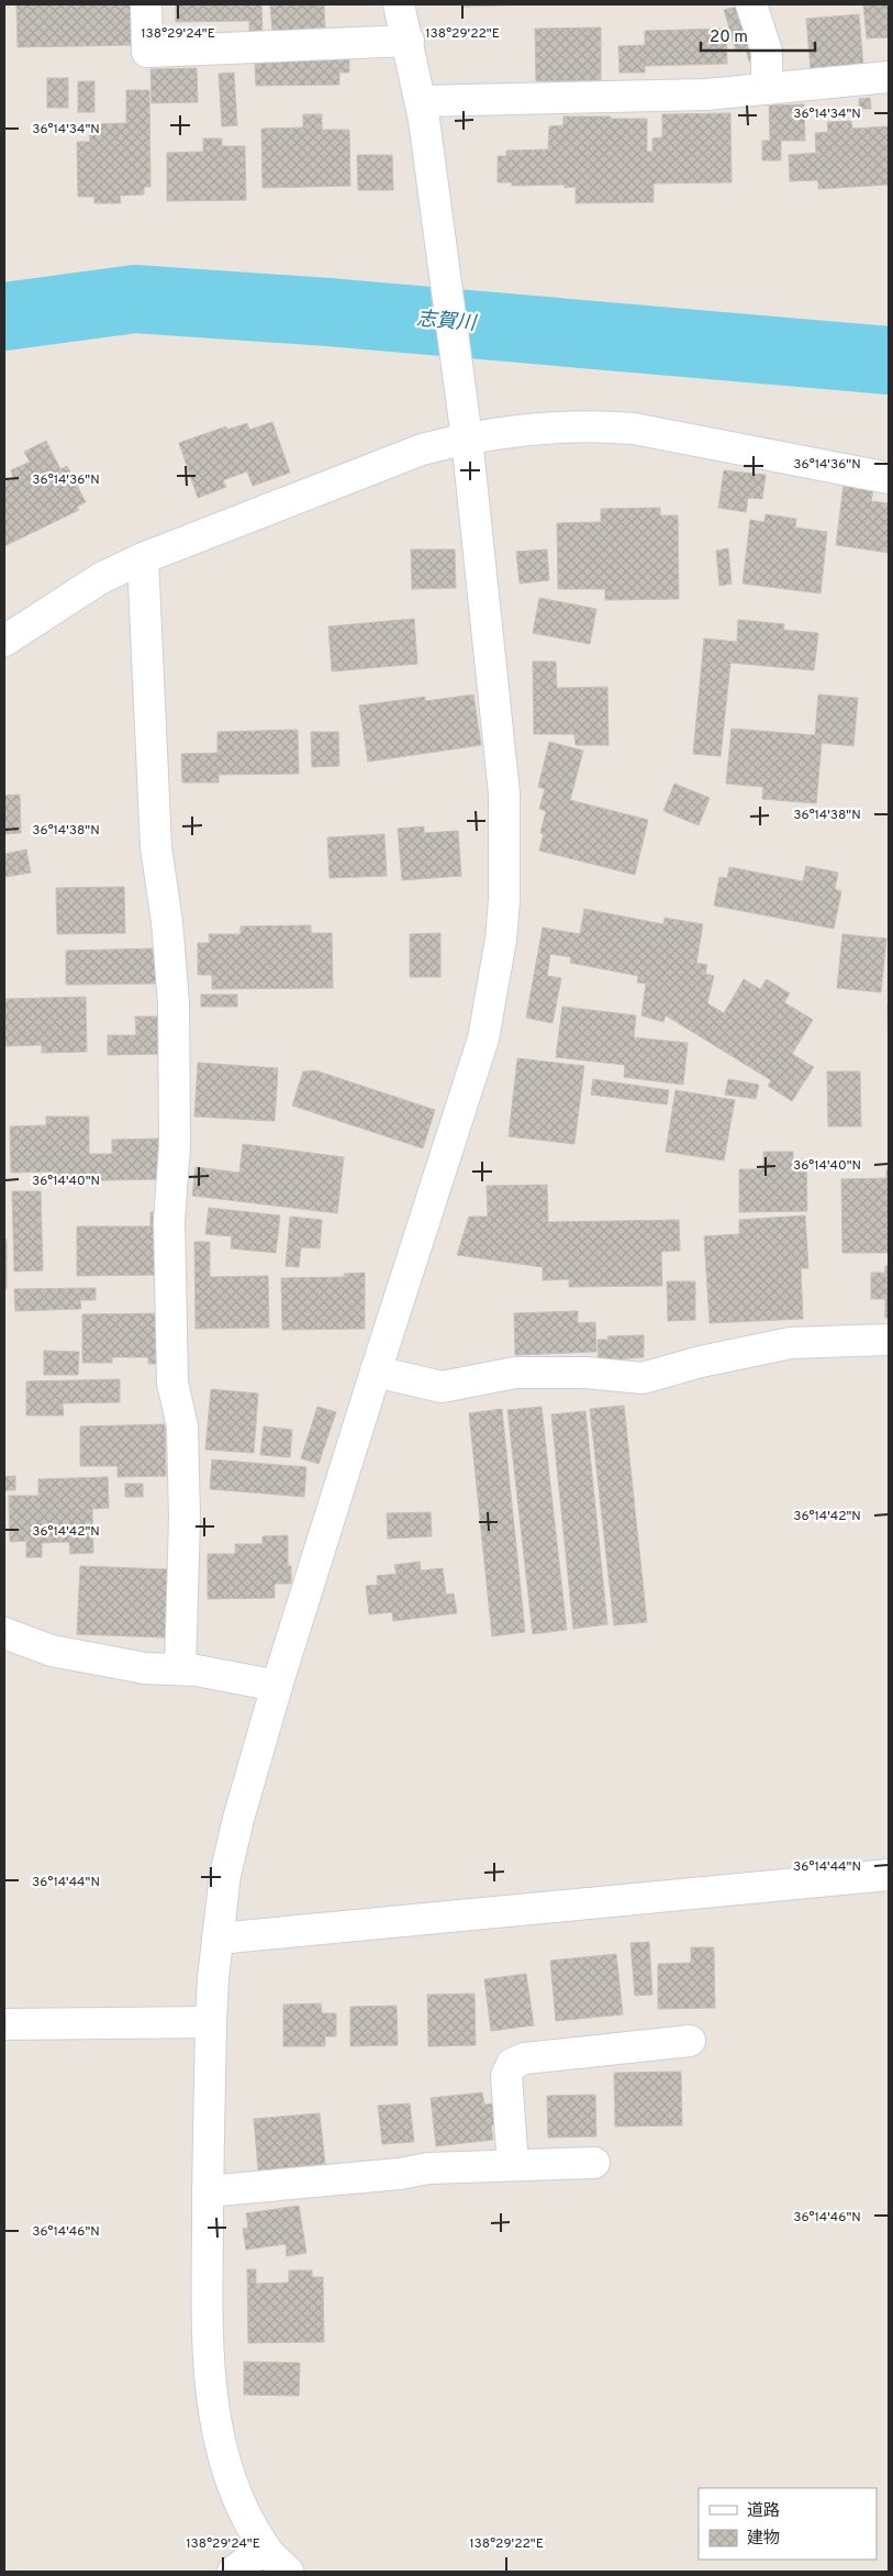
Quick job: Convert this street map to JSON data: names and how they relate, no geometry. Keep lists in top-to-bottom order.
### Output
{
  "water": ["志賀川"],
  "legend": ["道路", "建物"],
  "scale_bar": "20 m",
  "coordinates": [
    "138°29'24\"E",
    "138°29'22\"E",
    "36°14'34\"N",
    "36°14'36\"N",
    "36°14'38\"N",
    "36°14'40\"N",
    "36°14'42\"N",
    "36°14'44\"N",
    "36°14'46\"N"
  ]
}
